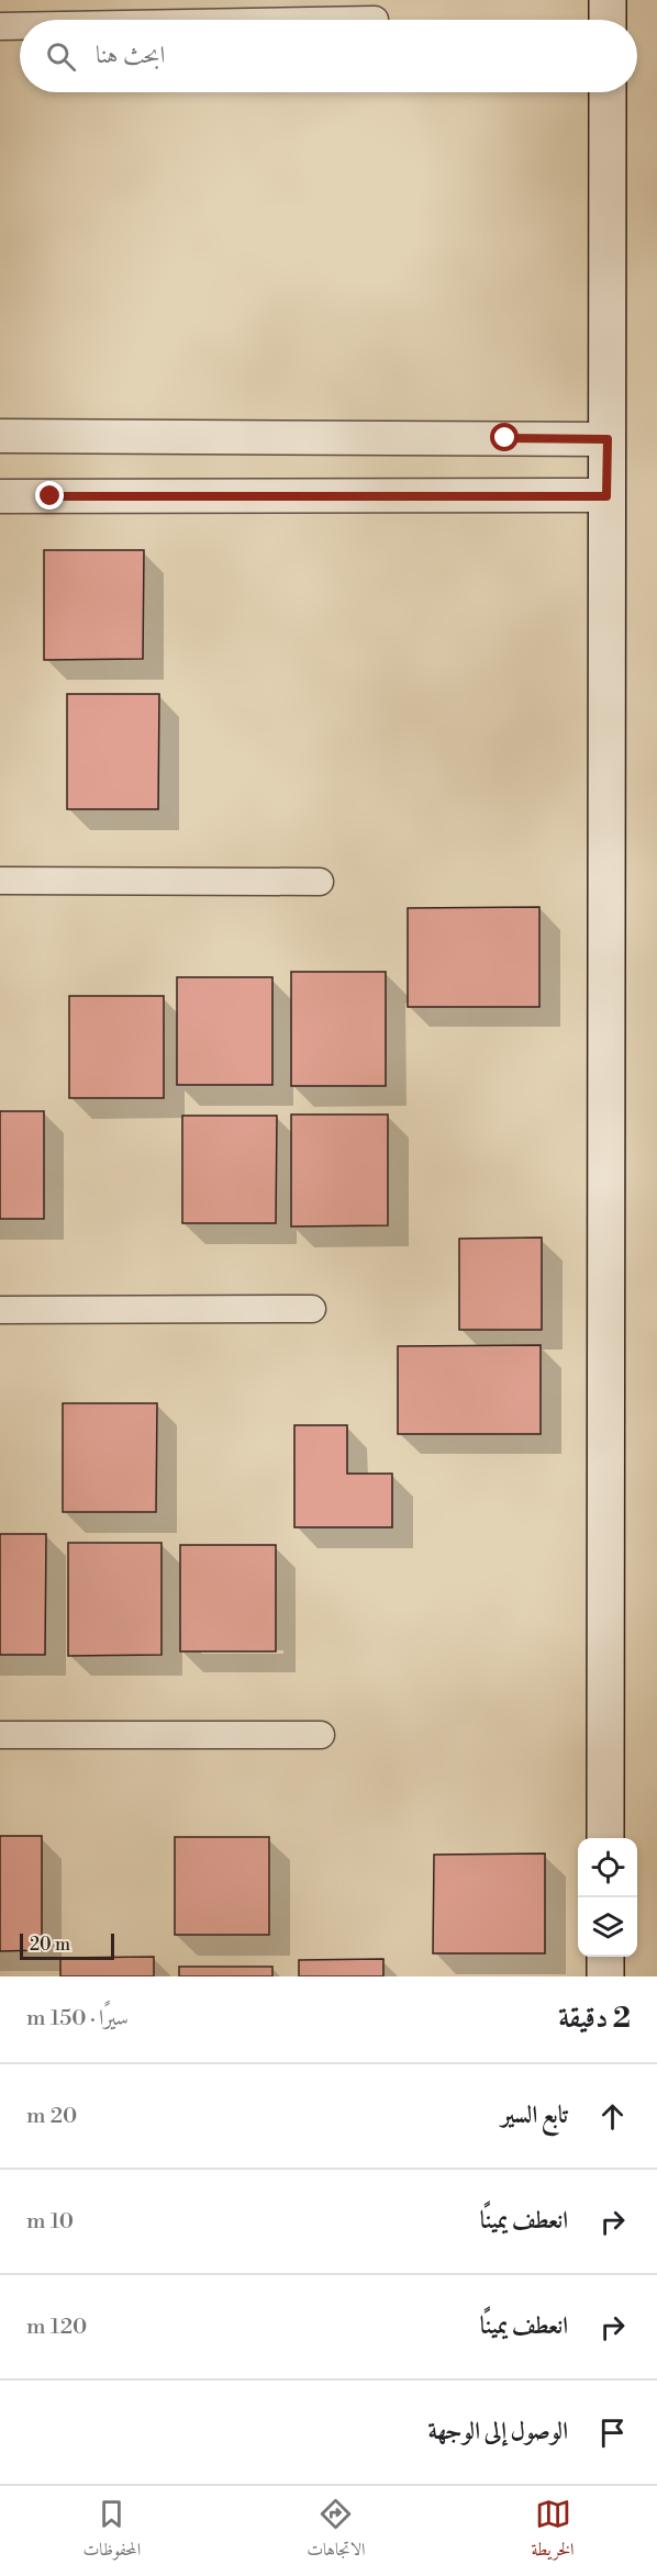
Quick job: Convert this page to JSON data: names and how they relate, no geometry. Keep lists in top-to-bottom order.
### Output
{
  "scale_bar": "20 m",
  "page": {
    "search": "ابحث هنا",
    "scale": "20 m",
    "heading": ["2 دقيقة", "سيرًا · 150 m"],
    "list": [
      ["تابع السير", "20 m"],
      ["انعطف يمينًا", "10 m"],
      ["انعطف يمينًا", "120 m"],
      "الوصول إلى الوجهة"
    ],
    "nav": ["الخريطة", "الاتجاهات", "المحفوظات"]
  }
}
